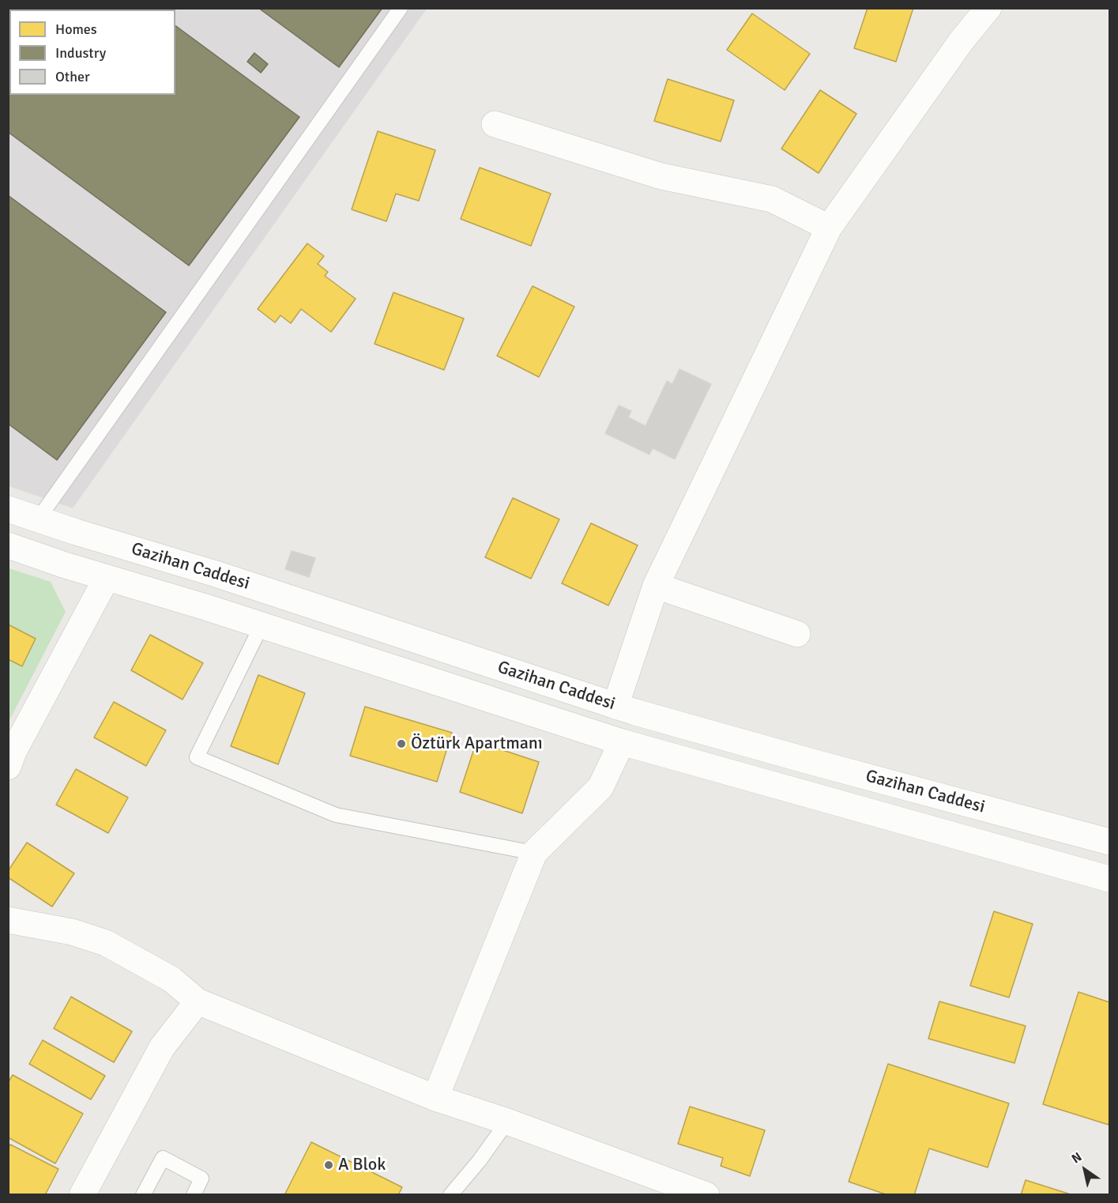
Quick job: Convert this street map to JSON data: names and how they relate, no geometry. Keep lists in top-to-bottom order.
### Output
{
  "streets": {
    "street": ["Gazihan Caddesi"]
  },
  "places": ["Öztürk Apartmanı", "A Blok"],
  "legend": ["Homes", "Industry", "Other"],
  "north": "top left"
}
